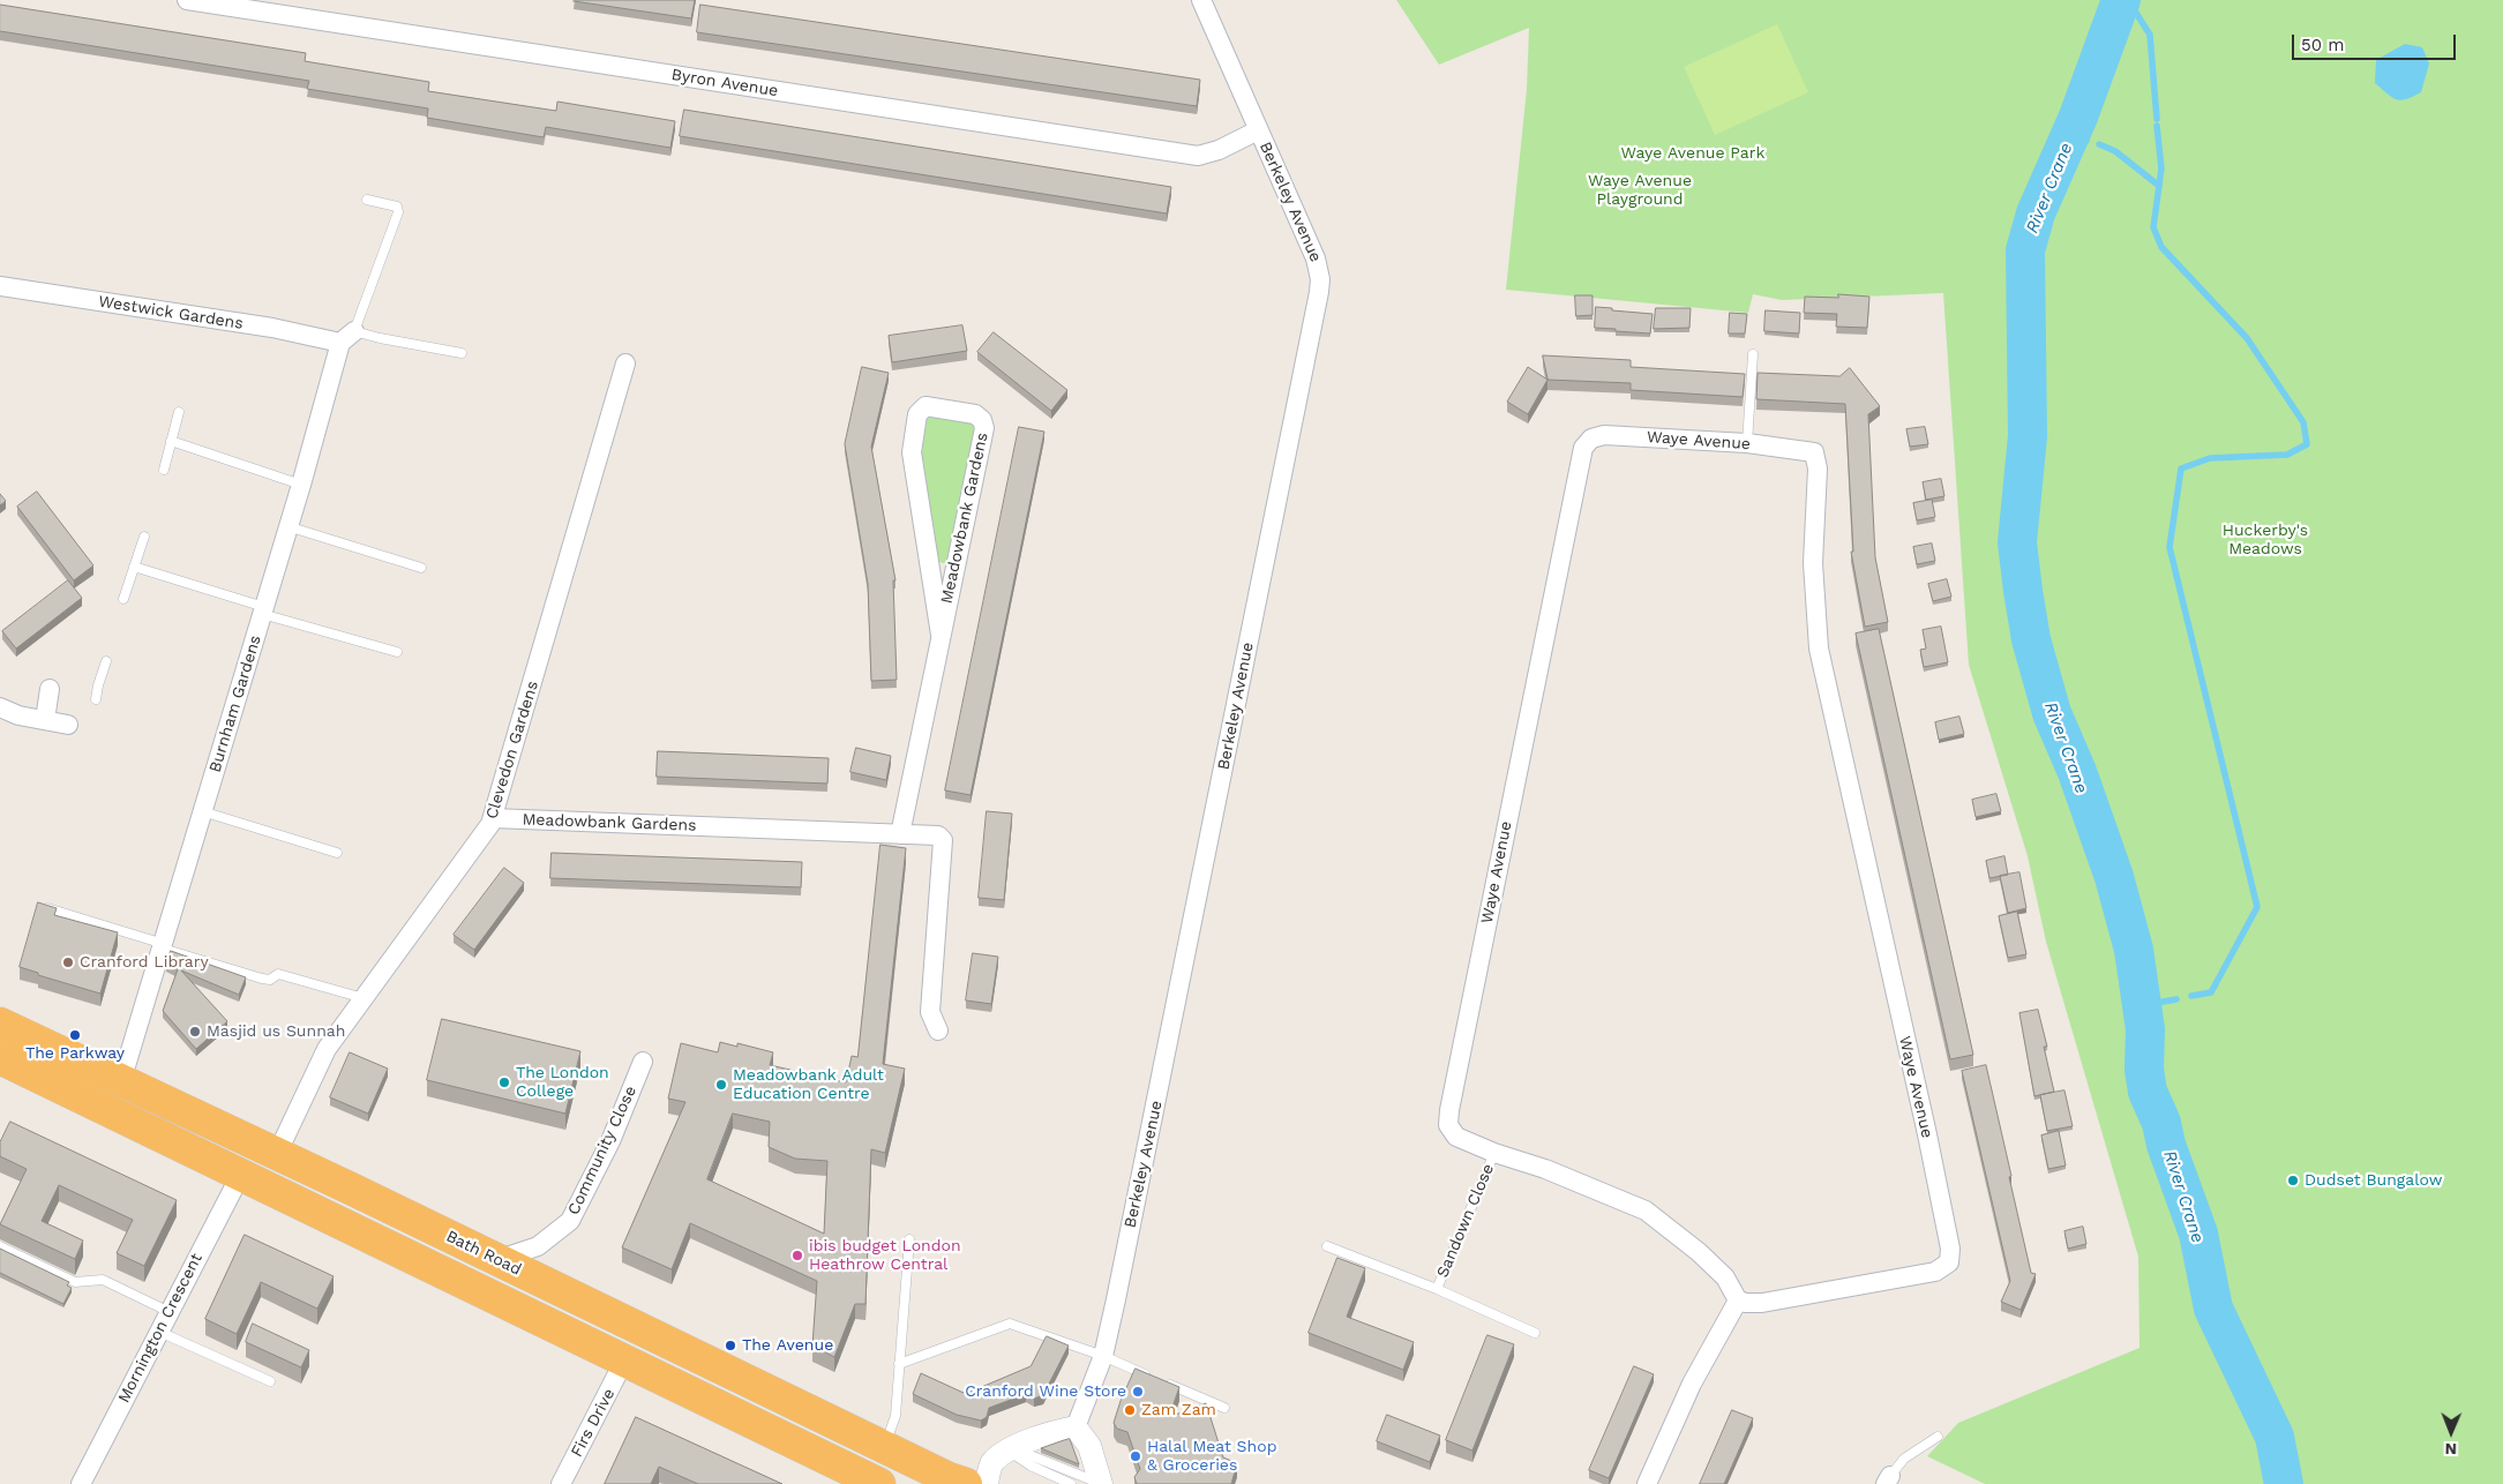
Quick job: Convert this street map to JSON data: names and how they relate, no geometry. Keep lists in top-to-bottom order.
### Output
{
  "streets": {
    "highway": ["Bath Road"],
    "street": [
      "Byron Avenue",
      "Berkeley Avenue",
      "Westwick Gardens",
      "Waye Avenue",
      "Meadowbank Gardens",
      "Burnham Gardens",
      "Clevedon Gardens",
      "Community Close",
      "Mornington Crescent",
      "Firs Drive"
    ],
    "lane": ["Sandown Close"]
  },
  "crossings": [
    ["Byron Avenue", "Berkeley Avenue"],
    ["Westwick Gardens", "Burnham Gardens"],
    ["Waye Avenue", "Sandown Close"],
    ["Meadowbank Gardens", "Clevedon Gardens"],
    ["Burnham Gardens", "Bath Road"],
    ["Clevedon Gardens", "Bath Road"],
    ["Community Close", "Bath Road"]
  ],
  "water": ["River Crane"],
  "parks": ["Waye Avenue Park", "Waye Avenue Playground", "Huckerby's Meadows"],
  "places": [
    "Cranford Library",
    "Masjid us Sunnah",
    "The Parkway",
    "The London College",
    "Meadowbank Adult Education Centre",
    "Dudset Bungalow",
    "ibis budget London Heathrow Central",
    "The Avenue",
    "Cranford Wine Store",
    "Zam Zam",
    "Halal Meat Shop & Groceries"
  ],
  "scale_bar": "50 m",
  "north": "bottom"
}
